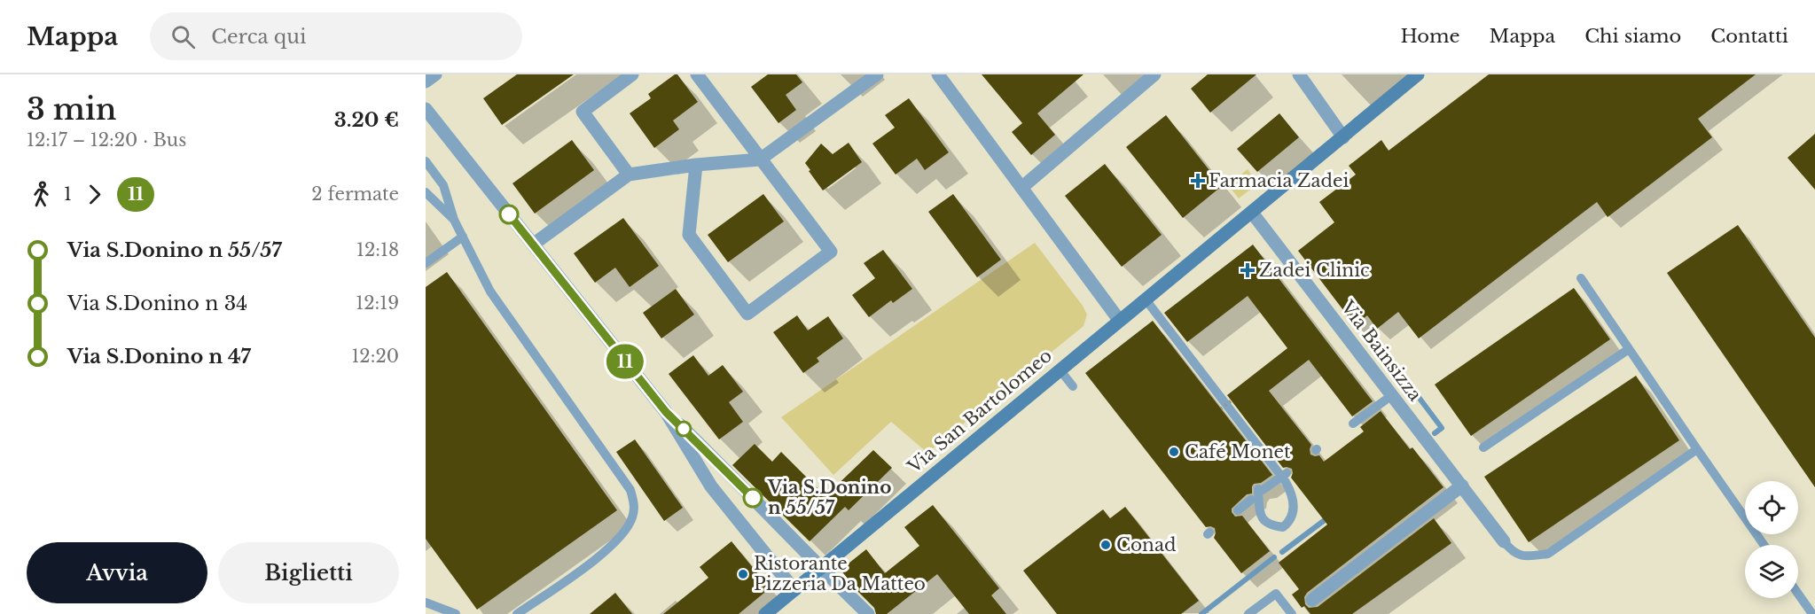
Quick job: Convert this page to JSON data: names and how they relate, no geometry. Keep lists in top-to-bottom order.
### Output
{
  "streets": {
    "street": ["Via Bainsizza", "Via San Bartolomeo"]
  },
  "crossings": [
    ["Via Bainsizza", "Via San Bartolomeo"]
  ],
  "places": {
    "health": ["Farmacia Zadei", "Zadei Clinic"],
    "other": [
      "Café Monet",
      "Via S.Donino n 55/57",
      "Conad",
      "Ristorante Pizzeria Da Matteo"
    ]
  },
  "lines": ["bus line 11"],
  "page": {
    "header": "Mappa",
    "search": "Cerca qui",
    "nav": [
      "Home",
      "Mappa",
      "Chi siamo",
      "Contatti"
    ],
    "heading": ["3 min", "12:17 – 12:20 · Bus", "3.20 €"],
    "on_map": "11",
    "legs": ["1", "11", "2 fermate"],
    "list": [
      {
        "name": "Via S.Donino n 55/57",
        "value": "12:18"
      },
      {
        "name": "Via S.Donino n 34",
        "value": "12:19"
      },
      {
        "name": "Via S.Donino n 47",
        "value": "12:20"
      }
    ],
    "buttons": ["Avvia", "Biglietti"]
  }
}
